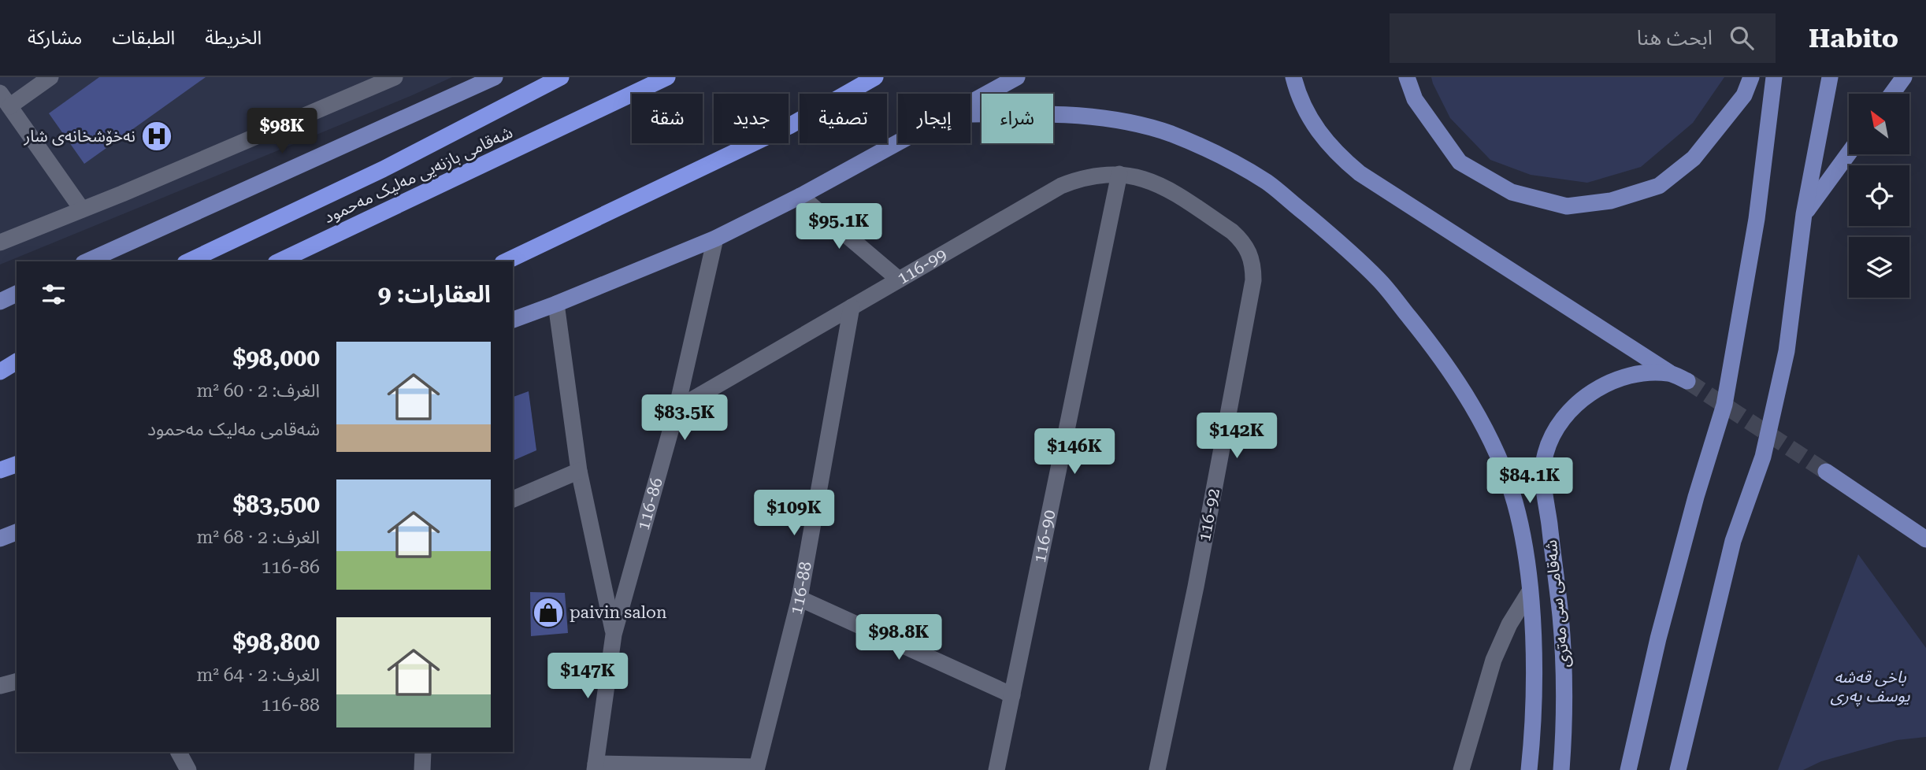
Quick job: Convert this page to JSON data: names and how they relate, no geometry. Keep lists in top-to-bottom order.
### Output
{
  "streets": {
    "highway": ["شەقامی بازنەیی مەلیک مەحمود"],
    "main road": ["شەقامی سی مەتری"],
    "street": [
      "116-99",
      "116-86",
      "116-92",
      "116-90",
      "116-88"
    ]
  },
  "crossings": [
    ["116-99", "116-86"],
    ["116-99", "116-92"],
    ["116-99", "116-90"],
    ["116-99", "116-88"]
  ],
  "parks": ["باخی قەشە یوسف پەری"],
  "places": {
    "hospital": ["نەخۆشخانەی شار"],
    "shop": ["paivin salon"]
  },
  "north": "top left",
  "page": {
    "header": "Habito",
    "search": "ابحث هنا",
    "nav": ["الخريطة", "الطبقات", "مشاركة"],
    "chip": [
      "شراء",
      "إيجار",
      "تصفية",
      "جديد",
      "شقة"
    ],
    "price": [
      "$98K",
      "$95.1K",
      "$83.5K",
      "$142K",
      "$146K",
      "$84.1K",
      "$109K",
      "$98.8K",
      "$147K"
    ],
    "heading": "العقارات: 9",
    "list": [
      {
        "name": "$98,000",
        "note": "الغرف: 2 · 60 m² · شەقامی مەلیک مەحمود"
      },
      {
        "name": "$83,500",
        "note": "الغرف: 2 · 68 m² · 116-86"
      },
      {
        "name": "$98,800",
        "note": "الغرف: 2 · 64 m² · 116-88"
      }
    ]
  }
}
